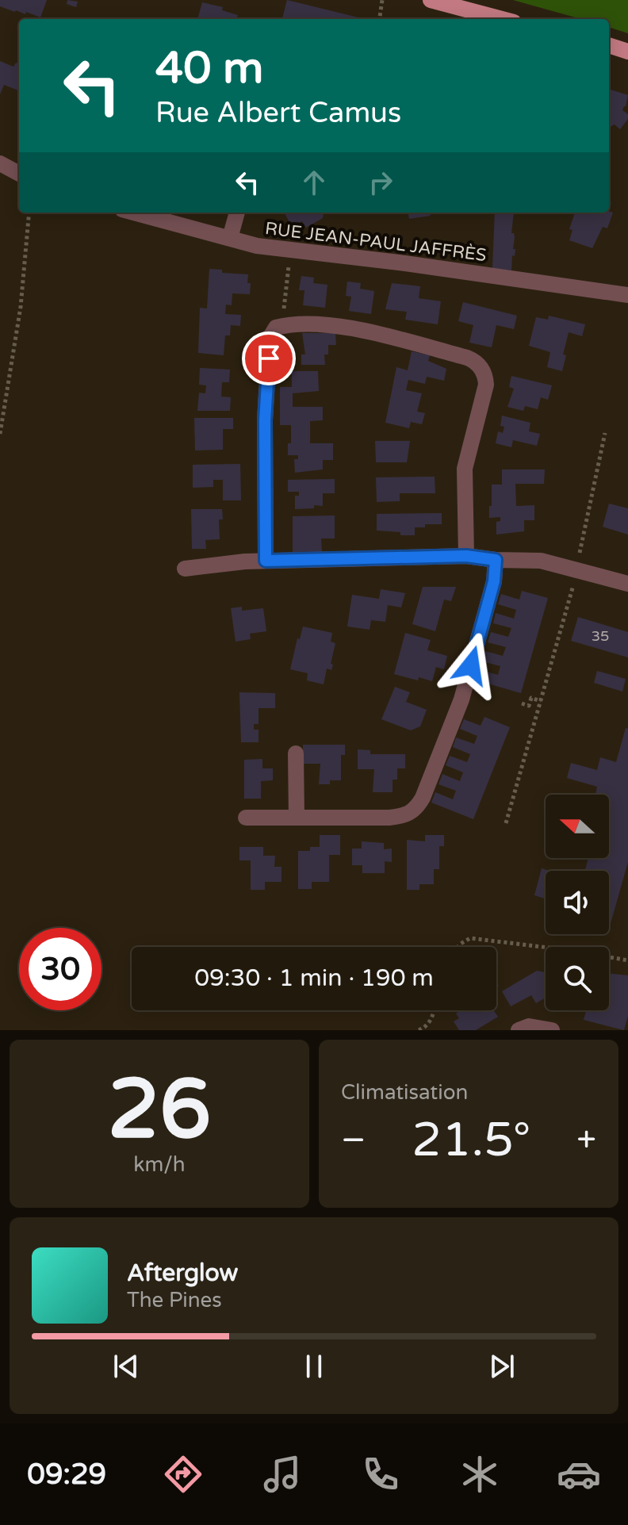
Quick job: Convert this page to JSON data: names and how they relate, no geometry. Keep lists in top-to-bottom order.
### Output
{
  "streets": {
    "street": ["RUE JEAN-PAUL JAFFRÈS"]
  },
  "house_numbers": ["35"],
  "north": "left",
  "page": {
    "turn": ["40 m", "Rue Albert Camus"],
    "limit": "30",
    "trip": "09:30 · 1 min · 190 m",
    "tile": [
      ["26", "km/h"],
      "Climatisation"
    ],
    "heat": ["−", "21.5°", "+"],
    "song": ["Afterglow", "The Pines"],
    "tabs": "09:29"
  }
}
